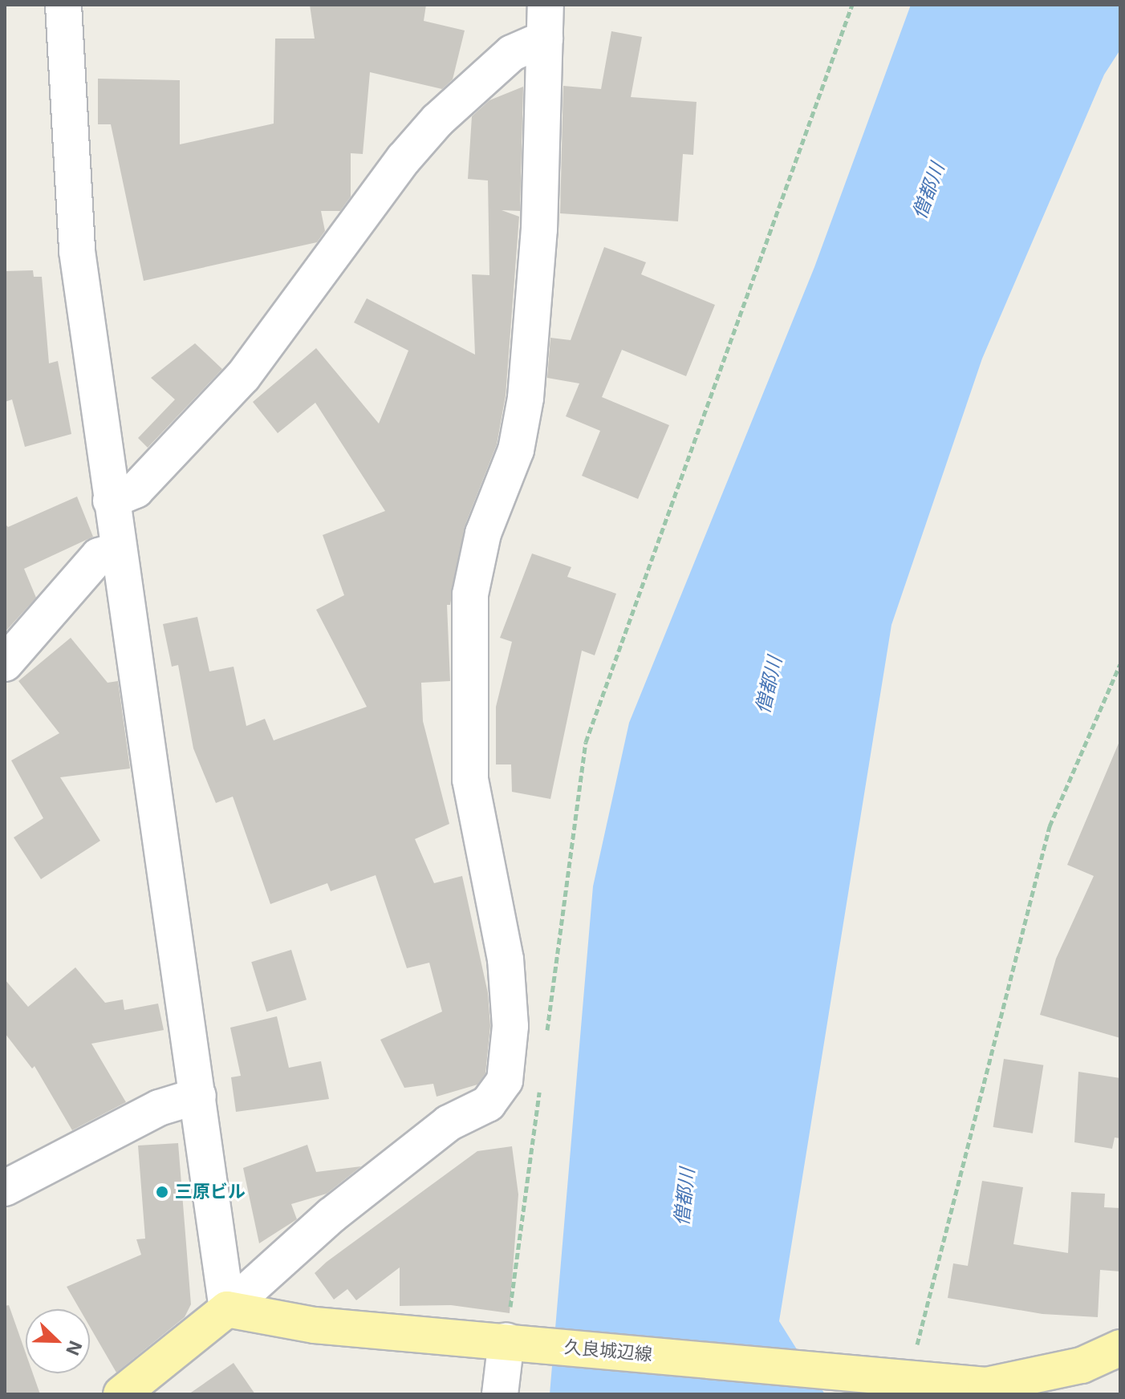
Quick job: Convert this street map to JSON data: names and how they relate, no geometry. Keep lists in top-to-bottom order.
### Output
{
  "streets": {
    "main road": ["久良城辺線"]
  },
  "water": ["僧都川"],
  "places": ["三原ビル"],
  "north": "bottom right"
}
